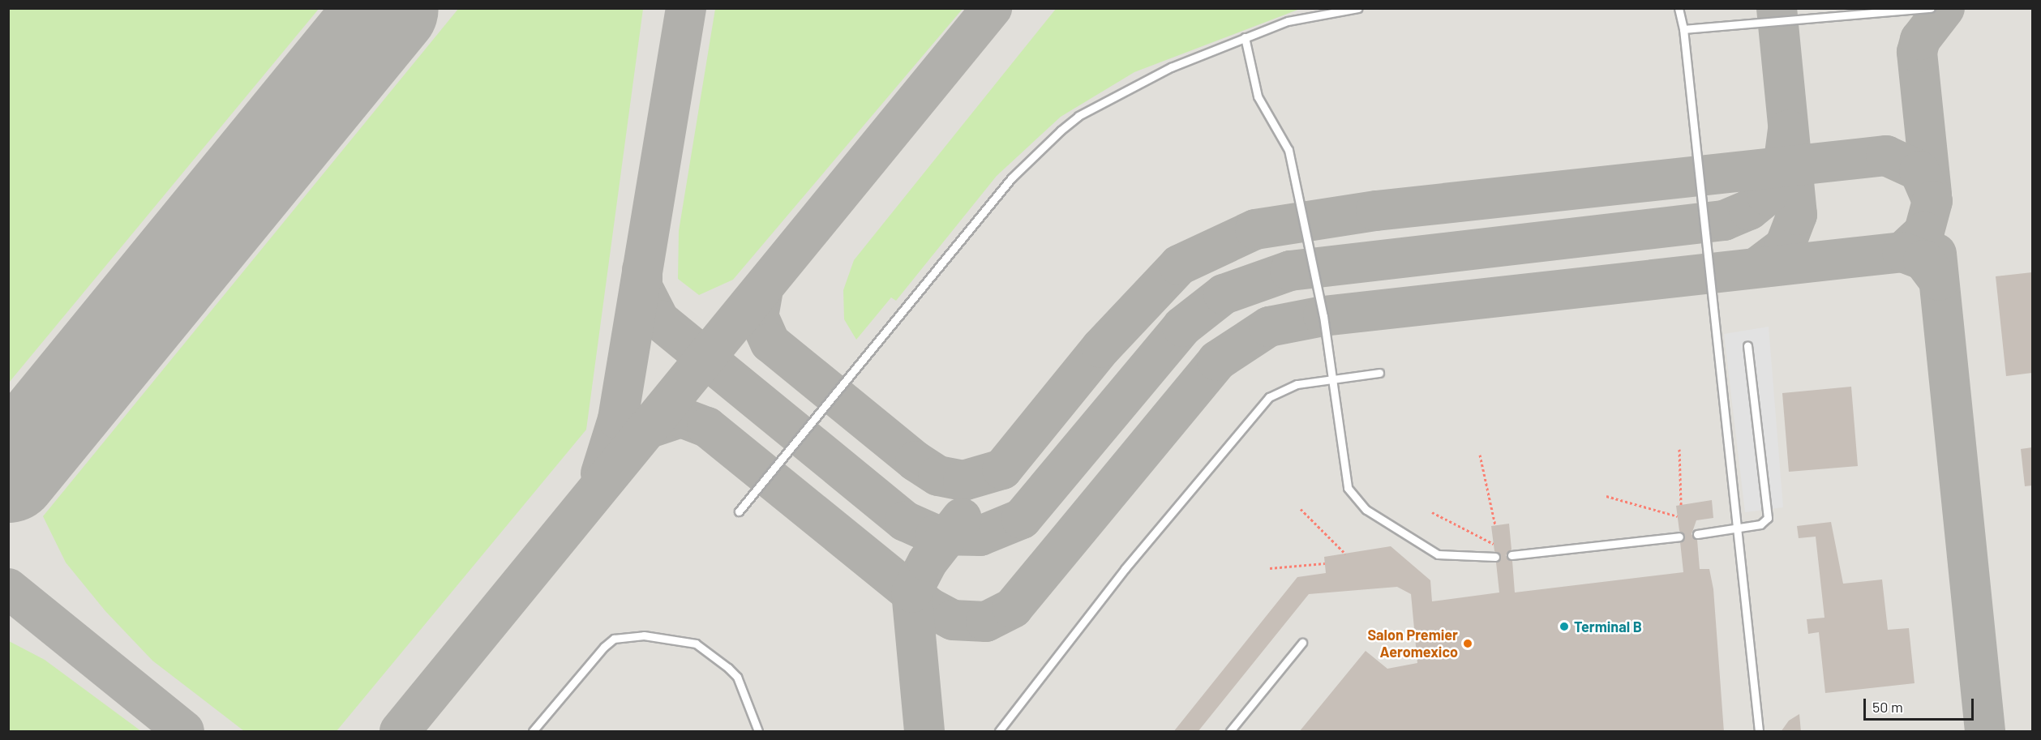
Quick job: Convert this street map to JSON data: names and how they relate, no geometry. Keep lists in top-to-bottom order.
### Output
{
  "places": ["Terminal B", "Salon Premier Aeromexico"],
  "scale_bar": "50 m"
}
